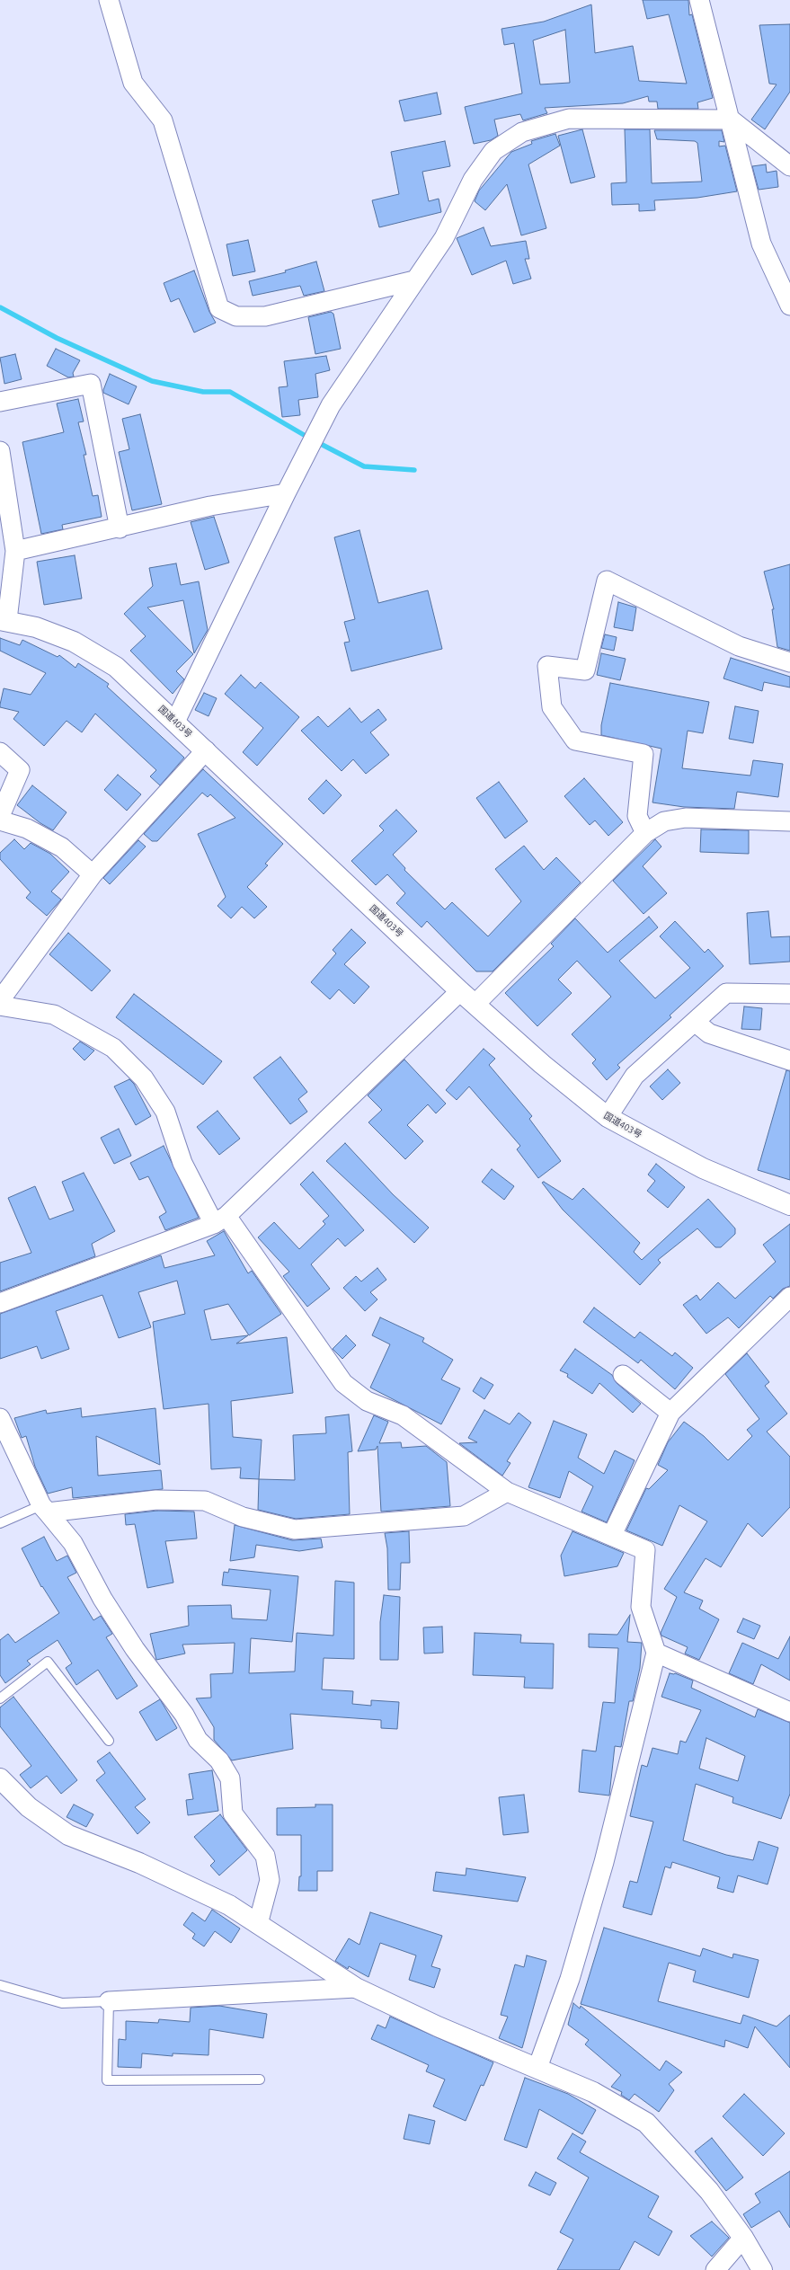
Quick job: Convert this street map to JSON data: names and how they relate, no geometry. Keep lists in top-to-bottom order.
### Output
{
  "streets": {
    "main road": ["国道403号"]
  }
}
